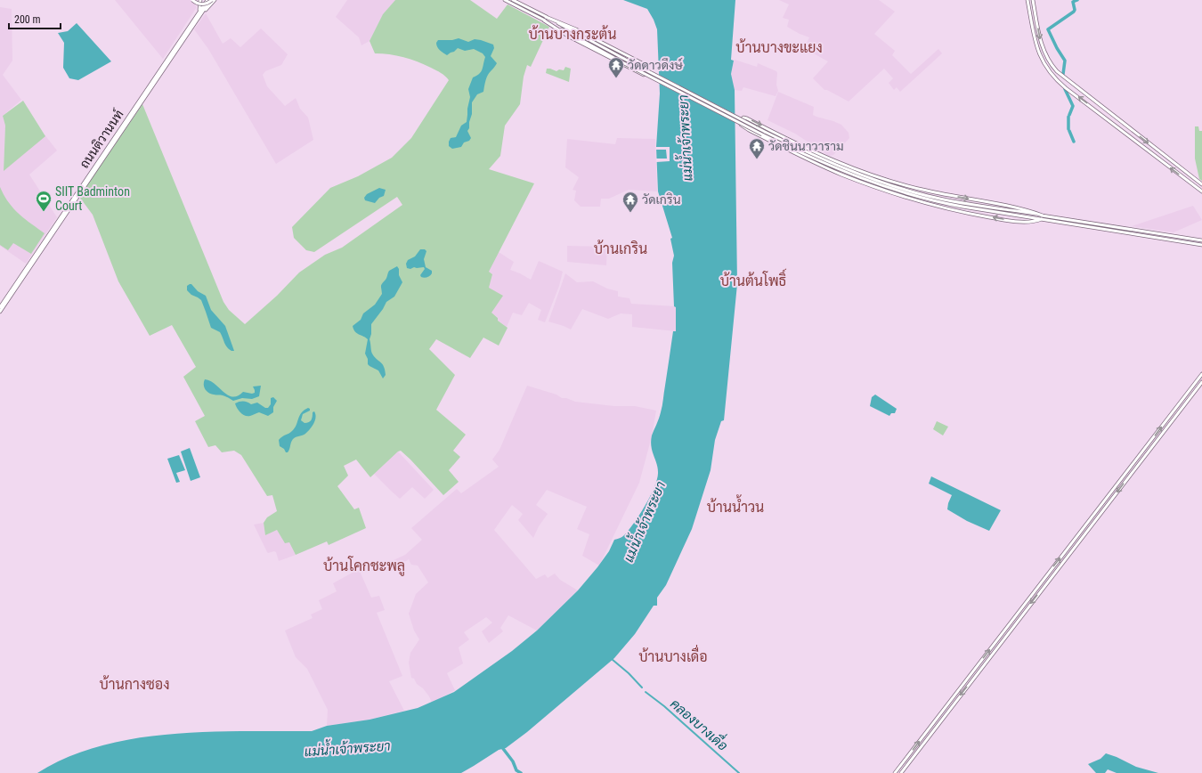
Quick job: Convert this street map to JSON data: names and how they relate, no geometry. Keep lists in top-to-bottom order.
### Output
{
  "streets": {
    "main road": ["ถนนติวานนท์"]
  },
  "districts": [
    "บ้านบางกระต้น",
    "บ้านบางขะแยง",
    "บ้านเกริน",
    "บ้านต้นโพธิ์",
    "บ้านน้ำวน",
    "บ้านโคกชะพลู",
    "บ้านบางเดื่อ",
    "บ้านกางซอง"
  ],
  "water": ["แม่น้ำเจ้าพระยา", "คลองบางเดื่อ"],
  "places": {
    "temple": ["วัดดาวดึงษ์", "วัดชินนาวาราม", "วัดเกริน"],
    "sports": ["SIIT Badminton Court"]
  },
  "scale_bar": "200 m"
}
